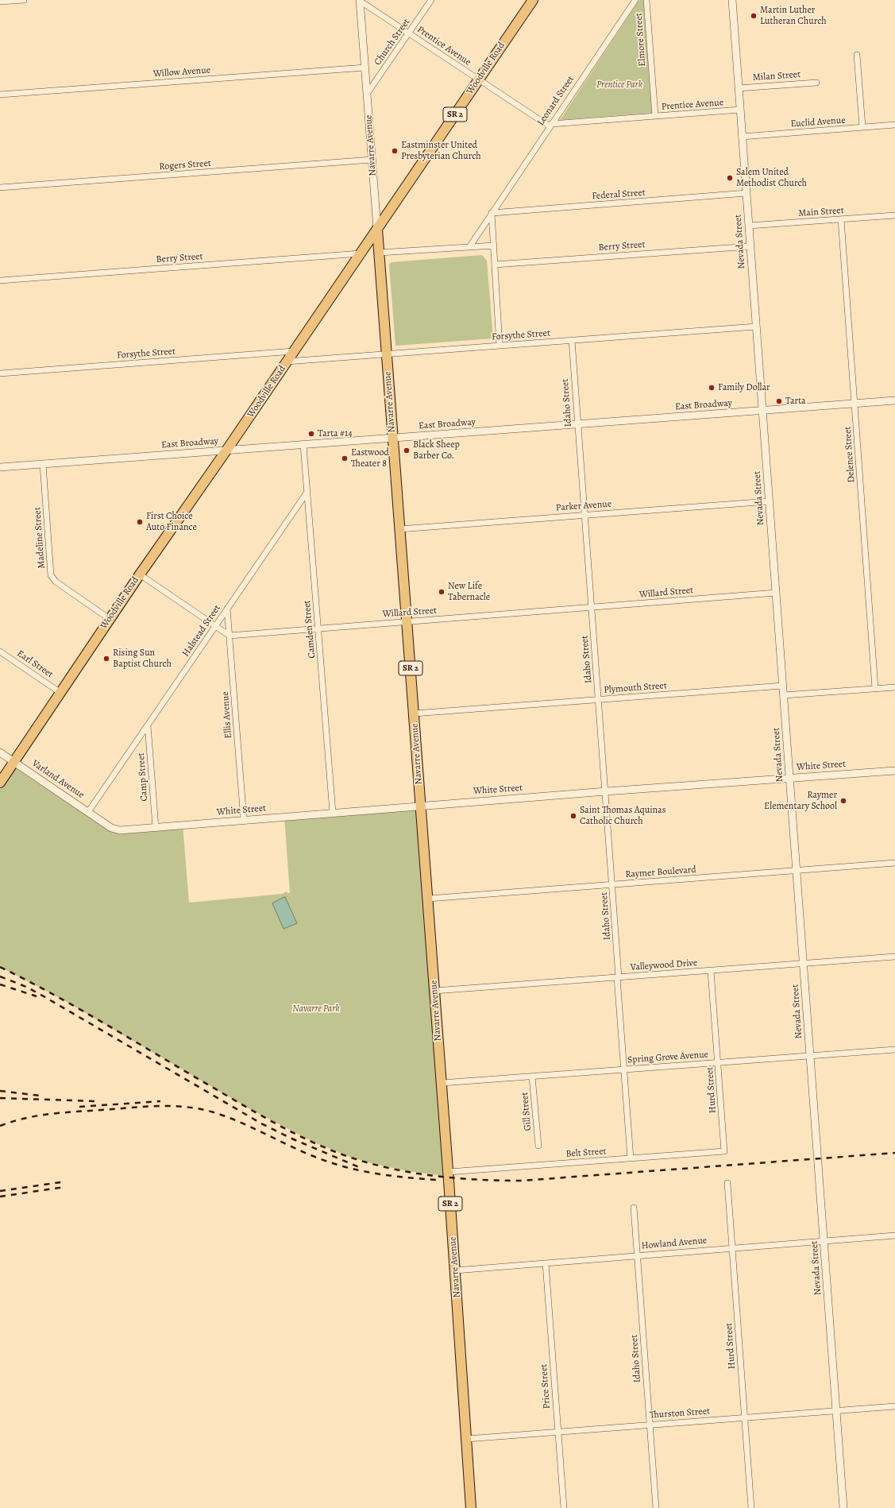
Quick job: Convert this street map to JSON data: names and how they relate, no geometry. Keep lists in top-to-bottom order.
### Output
{
  "streets": {
    "main road": ["Woodville Road", "SR 2", "Navarre Avenue"],
    "street": [
      "Elmore Street",
      "Church Street",
      "Prentice Avenue",
      "Willow Avenue",
      "Milan Street",
      "Leonard Street",
      "Euclid Avenue",
      "Rogers Street",
      "Federal Street",
      "Main Street",
      "Nevada Street",
      "Berry Street",
      "Forsythe Street",
      "Idaho Street",
      "East Broadway",
      "Delence Street",
      "Parker Avenue",
      "Madeline Street",
      "Willard Street",
      "Camden Street",
      "Halstead Street",
      "Earl Street",
      "Plymouth Street",
      "Ellis Avenue",
      "White Street",
      "Camp Street",
      "Varland Avenue",
      "Raymer Boulevard",
      "Valleywood Drive",
      "Spring Grove Avenue",
      "Hurd Street",
      "Gill Street",
      "Belt Street",
      "Howland Avenue",
      "Price Street",
      "Thurston Street"
    ]
  },
  "crossings": [
    ["Elmore Street", "Prentice Avenue"],
    ["Church Street", "Prentice Avenue"],
    ["Church Street", "Navarre Avenue"],
    ["Prentice Avenue", "Woodville Road"],
    ["Prentice Avenue", "Leonard Street"],
    ["Prentice Avenue", "Navarre Avenue"],
    ["Prentice Avenue", "Nevada Street"],
    ["Woodville Road", "Navarre Avenue"],
    ["Woodville Road", "Berry Street"],
    ["Woodville Road", "Forsythe Street"],
    ["Woodville Road", "East Broadway"],
    ["Woodville Road", "Madeline Street"],
    ["Woodville Road", "Earl Street"],
    ["Woodville Road", "Varland Avenue"],
    ["Willow Avenue", "Navarre Avenue"],
    ["Milan Street", "Nevada Street"],
    ["Leonard Street", "Federal Street"],
    ["Euclid Avenue", "Nevada Street"],
    ["Navarre Avenue", "Rogers Street"],
    ["Navarre Avenue", "Forsythe Street"],
    ["Navarre Avenue", "East Broadway"],
    ["Navarre Avenue", "Parker Avenue"],
    ["Navarre Avenue", "Willard Street"],
    ["Navarre Avenue", "Plymouth Street"],
    ["Navarre Avenue", "White Street"],
    ["Navarre Avenue", "Raymer Boulevard"],
    ["Navarre Avenue", "Valleywood Drive"],
    ["Navarre Avenue", "Spring Grove Avenue"],
    ["Navarre Avenue", "Belt Street"],
    ["Navarre Avenue", "Howland Avenue"],
    ["Navarre Avenue", "Thurston Street"],
    ["Federal Street", "Nevada Street"],
    ["Main Street", "Nevada Street"],
    ["Main Street", "Delence Street"],
    ["Nevada Street", "Berry Street"],
    ["Nevada Street", "Forsythe Street"],
    ["Nevada Street", "East Broadway"],
    ["Nevada Street", "Parker Avenue"],
    ["Nevada Street", "Willard Street"],
    ["Nevada Street", "Plymouth Street"],
    ["Nevada Street", "White Street"],
    ["Nevada Street", "Raymer Boulevard"],
    ["Nevada Street", "Valleywood Drive"],
    ["Nevada Street", "Spring Grove Avenue"],
    ["Nevada Street", "Howland Avenue"],
    ["Nevada Street", "Thurston Street"],
    ["Forsythe Street", "Idaho Street"],
    ["Idaho Street", "East Broadway"],
    ["Idaho Street", "Parker Avenue"],
    ["Idaho Street", "Willard Street"],
    ["Idaho Street", "Plymouth Street"],
    ["Idaho Street", "White Street"],
    ["Idaho Street", "Raymer Boulevard"],
    ["Idaho Street", "Valleywood Drive"],
    ["Idaho Street", "Spring Grove Avenue"],
    ["Idaho Street", "Belt Street"],
    ["Idaho Street", "Howland Avenue"],
    ["Idaho Street", "Thurston Street"],
    ["East Broadway", "Delence Street"],
    ["East Broadway", "Madeline Street"],
    ["East Broadway", "Camden Street"],
    ["Willard Street", "Camden Street"],
    ["Willard Street", "Ellis Avenue"],
    ["Camden Street", "Halstead Street"],
    ["Camden Street", "White Street"],
    ["Halstead Street", "Ellis Avenue"],
    ["Halstead Street", "Camp Street"],
    ["Halstead Street", "Varland Avenue"],
    ["Ellis Avenue", "White Street"],
    ["White Street", "Camp Street"],
    ["White Street", "Varland Avenue"],
    ["Valleywood Drive", "Hurd Street"],
    ["Spring Grove Avenue", "Hurd Street"],
    ["Spring Grove Avenue", "Gill Street"],
    ["Hurd Street", "Belt Street"],
    ["Hurd Street", "Howland Avenue"],
    ["Hurd Street", "Thurston Street"],
    ["Howland Avenue", "Price Street"],
    ["Price Street", "Thurston Street"]
  ],
  "parks": ["Prentice Park", "Navarre Park"],
  "places": [
    "Martin Luther Lutheran Church",
    "Eastminster United Presbyterian Church",
    "Salem United Methodist Church",
    "Family Dollar",
    "Tarta",
    "Tarta #14",
    "Black Sheep Barber Co.",
    "Eastwood Theater 8",
    "First Choice Auto Finance",
    "New Life Tabernacle",
    "Rising Sun Baptist Church",
    "Raymer Elementary School",
    "Saint Thomas Aquinas Catholic Church"
  ]
}
